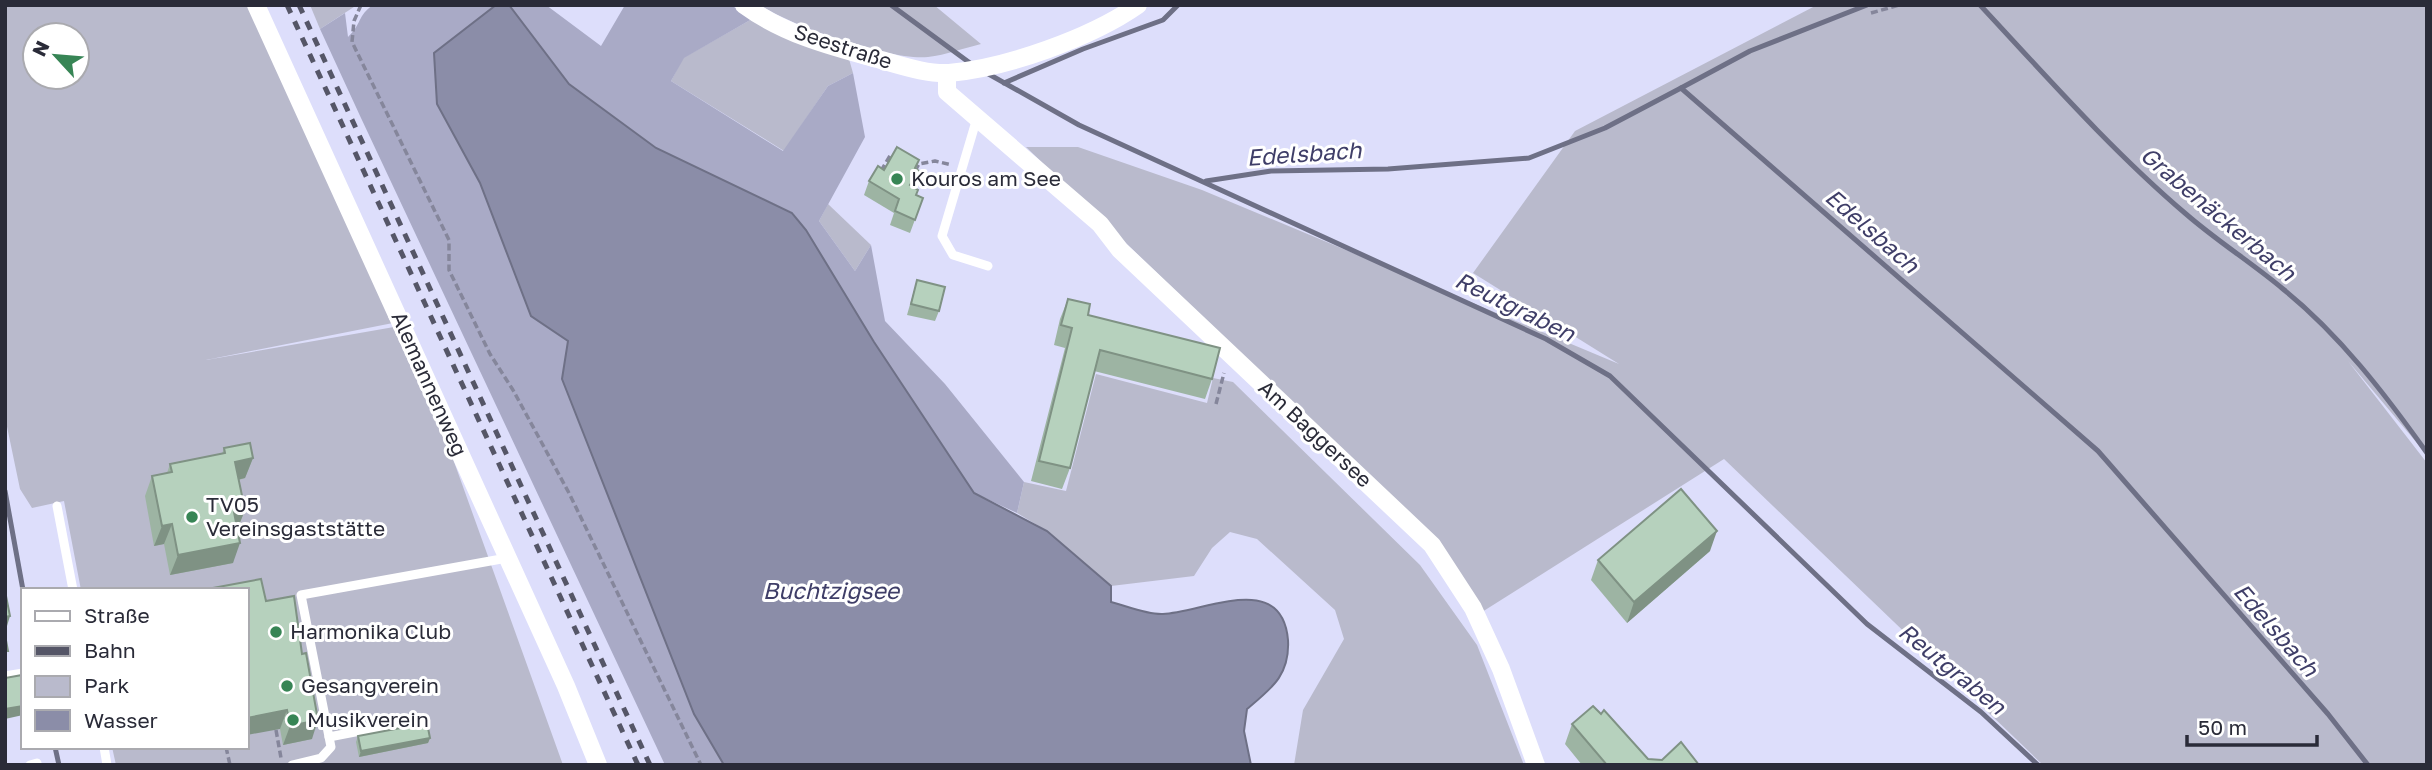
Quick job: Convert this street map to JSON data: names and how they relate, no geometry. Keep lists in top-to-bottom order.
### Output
{
  "streets": {
    "street": ["Seestraße", "Alemannenweg", "Am Baggersee"]
  },
  "water": [
    "Edelsbach",
    "Grabenäckerbach",
    "Reutgraben",
    "Buchtzigsee"
  ],
  "places": [
    "Kouros am See",
    "TV05 Vereinsgaststätte",
    "Harmonika Club",
    "Gesangverein",
    "Musikverein"
  ],
  "legend": [
    "Straße",
    "Bahn",
    "Park",
    "Wasser"
  ],
  "scale_bar": "50 m",
  "north": "top left"
}
